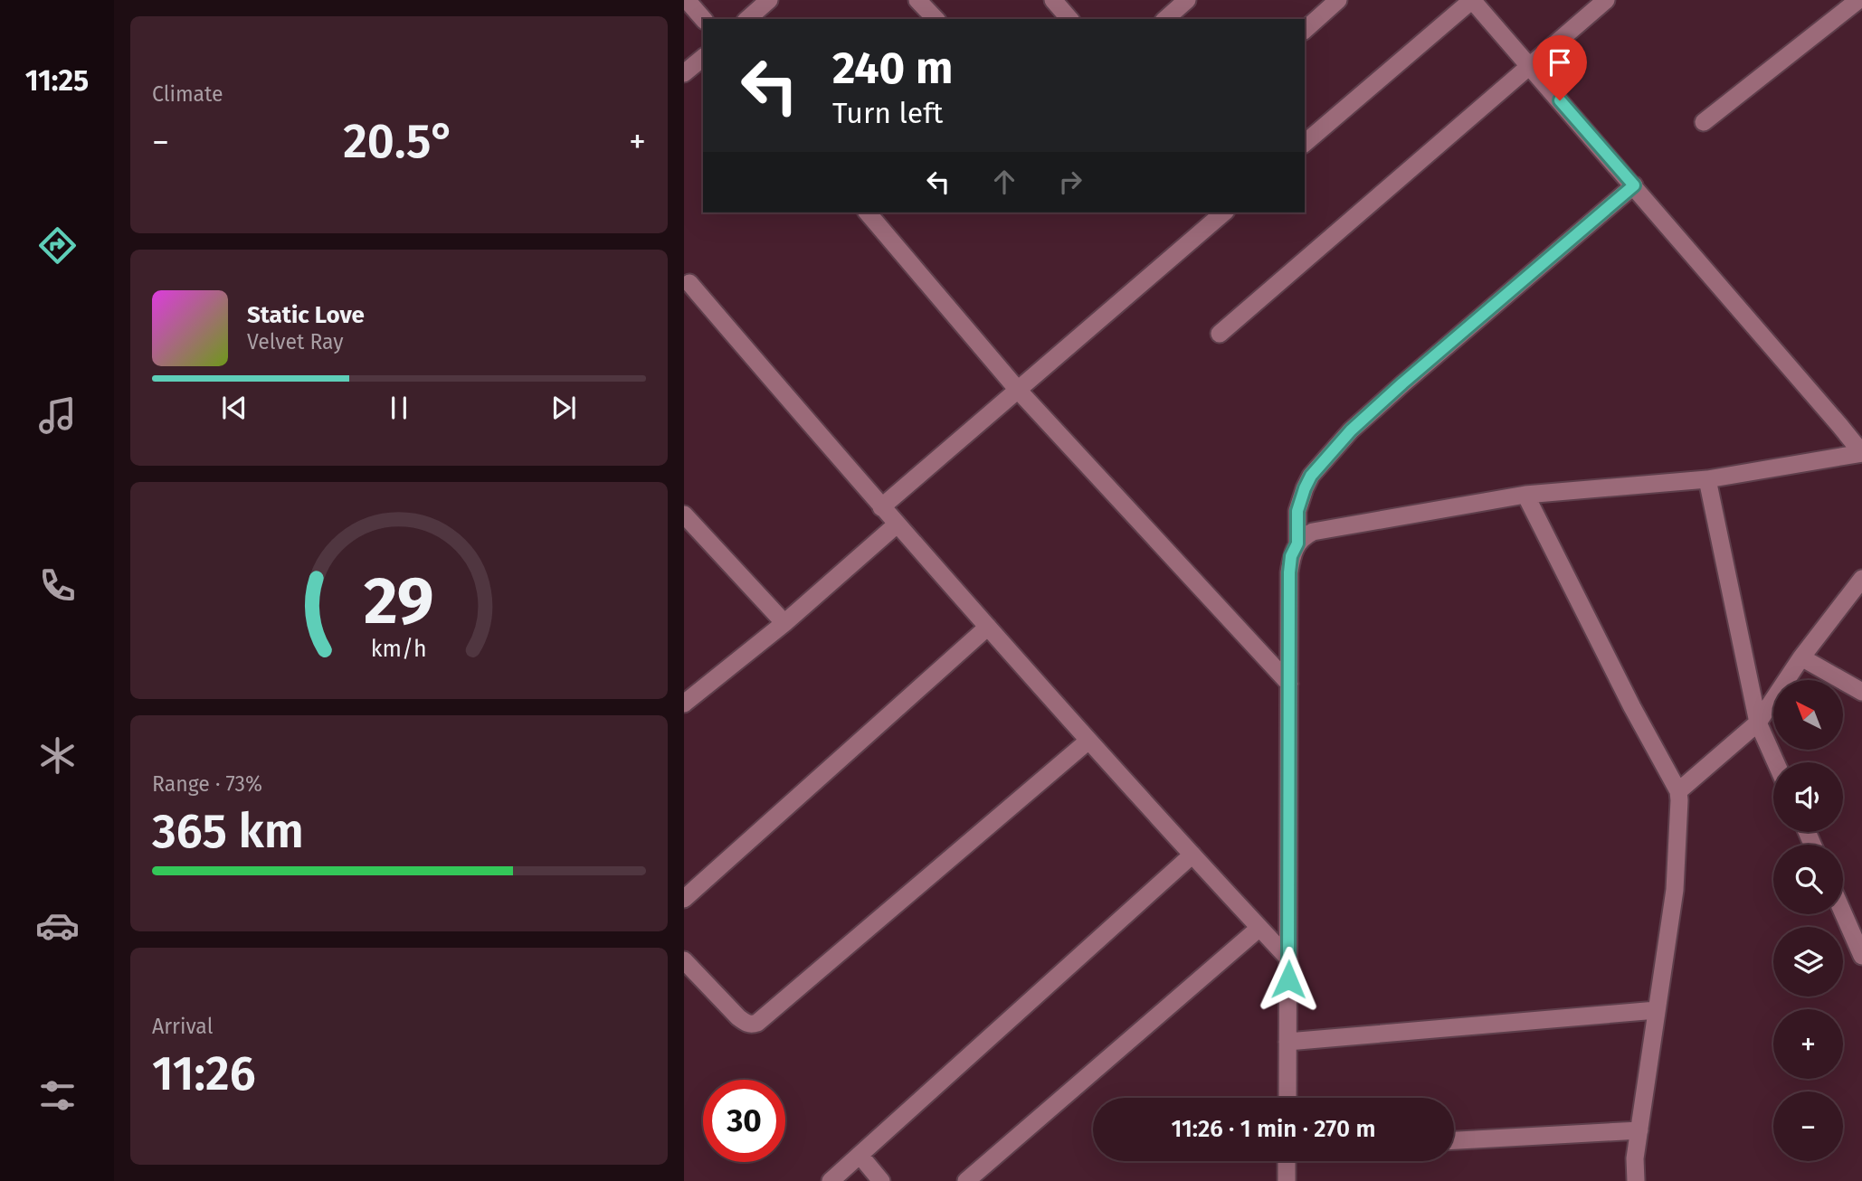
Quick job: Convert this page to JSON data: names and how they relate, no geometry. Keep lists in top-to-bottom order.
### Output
{
  "north": "top left",
  "page": {
    "tabs": "11:25",
    "tile": [
      "Climate",
      ["Range · 73%", "365 km"],
      ["Arrival", "11:26"]
    ],
    "turn": ["240 m", "Turn left"],
    "heat": ["−", "20.5°", "+"],
    "song": ["Static Love", "Velvet Ray"],
    "map_buttons": ["+", "−"],
    "limit": "30",
    "trip": "11:26 · 1 min · 270 m",
    "gauge": ["29", "km/h"]
  }
}
